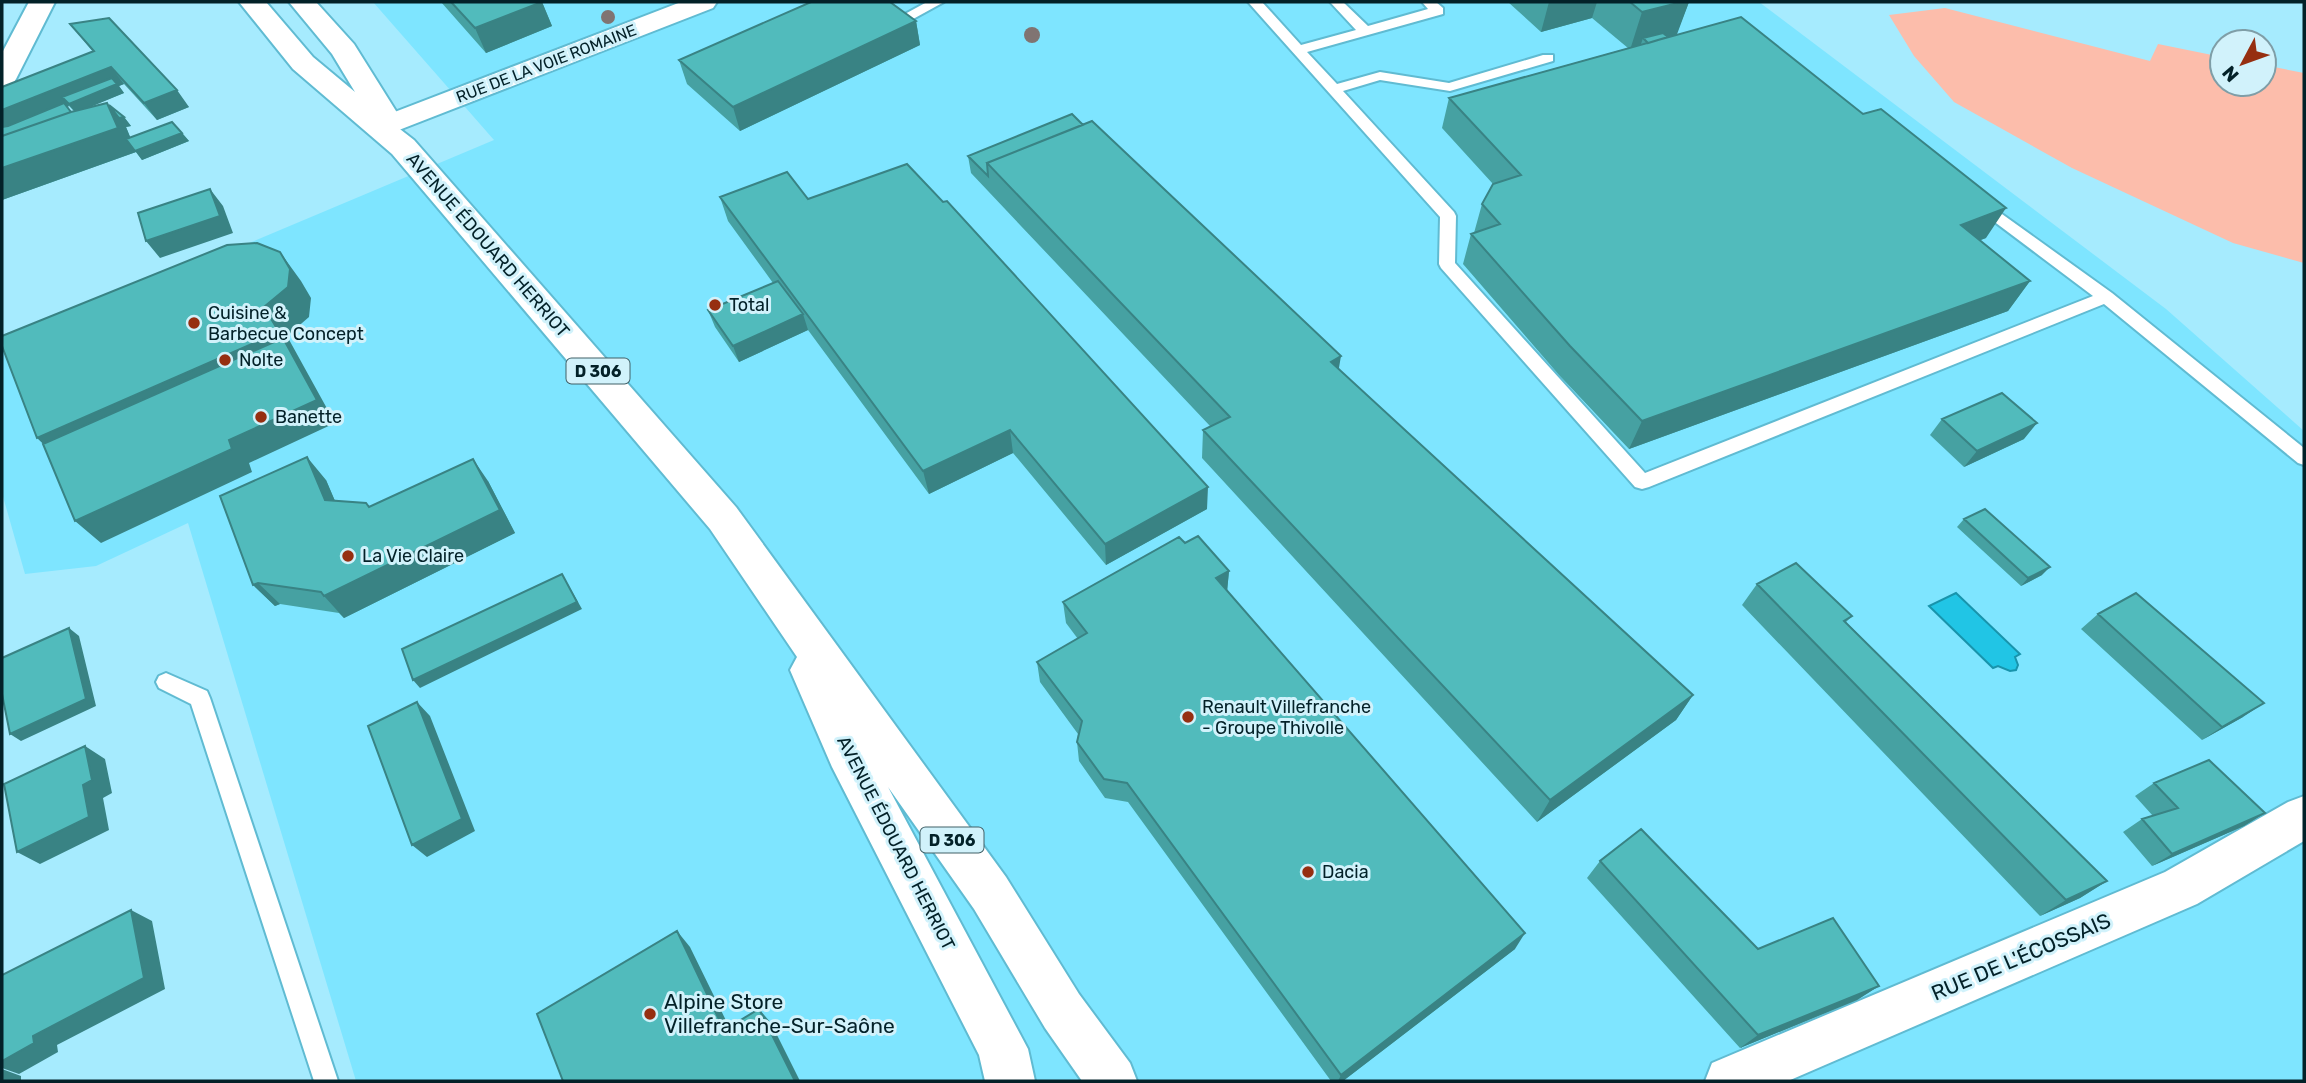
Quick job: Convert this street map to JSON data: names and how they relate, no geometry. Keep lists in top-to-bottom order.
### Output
{
  "streets": {
    "main road": [
      "RUE DE LA VOIE ROMAINE",
      "AVENUE ÉDOUARD HERRIOT",
      "D 306",
      "RUE DE L'ÉCOSSAIS"
    ]
  },
  "crossings": [
    ["RUE DE LA VOIE ROMAINE", "AVENUE ÉDOUARD HERRIOT"]
  ],
  "places": [
    "Total",
    "Cuisine & Barbecue Concept",
    "Nolte",
    "Banette",
    "La Vie Claire",
    "Renault Villefranche - Groupe Thivolle",
    "Dacia",
    "Alpine Store Villefranche-Sur-Saône"
  ],
  "north": "bottom left"
}
